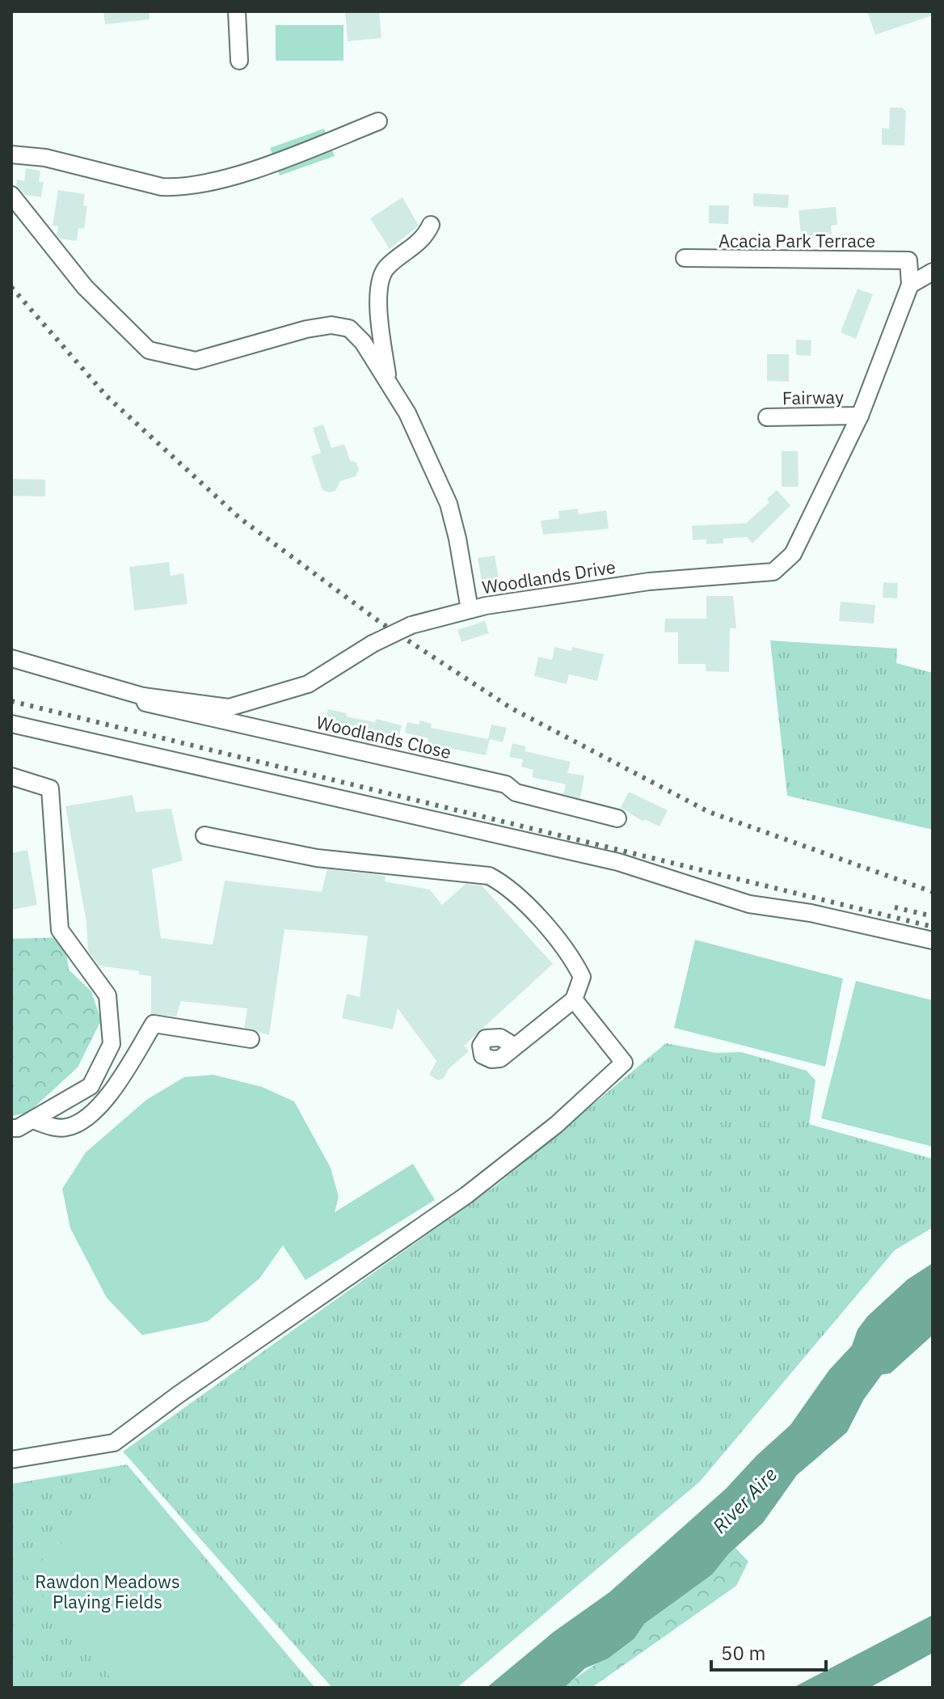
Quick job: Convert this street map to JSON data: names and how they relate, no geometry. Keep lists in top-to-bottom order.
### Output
{
  "streets": {
    "street": [
      "Acacia Park Terrace",
      "Fairway",
      "Woodlands Drive",
      "Woodlands Close"
    ]
  },
  "crossings": [
    ["Acacia Park Terrace", "Woodlands Drive"],
    ["Fairway", "Woodlands Drive"],
    ["Woodlands Drive", "Woodlands Close"]
  ],
  "water": ["River Aire"],
  "parks": ["Rawdon Meadows Playing Fields"],
  "scale_bar": "50 m"
}
